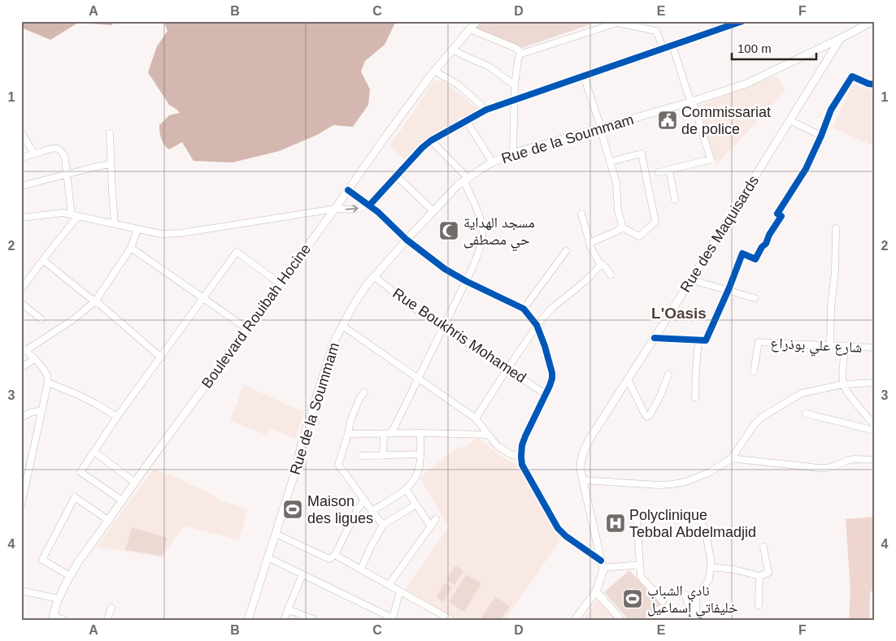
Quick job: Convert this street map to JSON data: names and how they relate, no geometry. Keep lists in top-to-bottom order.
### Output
{
  "streets": {
    "main road": ["Rue de la Soummam", "Rue des Maquisards", "Boulevard Rouibah Hocine"],
    "street": ["Rue Boukhris Mohamed", "شارع علي بوذراع"]
  },
  "crossings": [
    ["Rue de la Soummam", "Rue des Maquisards"],
    ["Rue de la Soummam", "Rue Boukhris Mohamed"]
  ],
  "districts": ["L'Oasis"],
  "places": {
    "public building": ["Commissariat de police"],
    "mosque": ["مسجد الهداية حي مصطفى"],
    "sports": ["Maison des ligues", "نادي الشباب خليفاتي إسماعيل"],
    "hospital": ["Polyclinique Tebbal Abdelmadjid"]
  },
  "scale_bar": "100 m",
  "grid": {
    "columns": [
      "A",
      "B",
      "C",
      "D",
      "E",
      "F"
    ],
    "rows": [
      "1",
      "2",
      "3",
      "4"
    ]
  }
}
